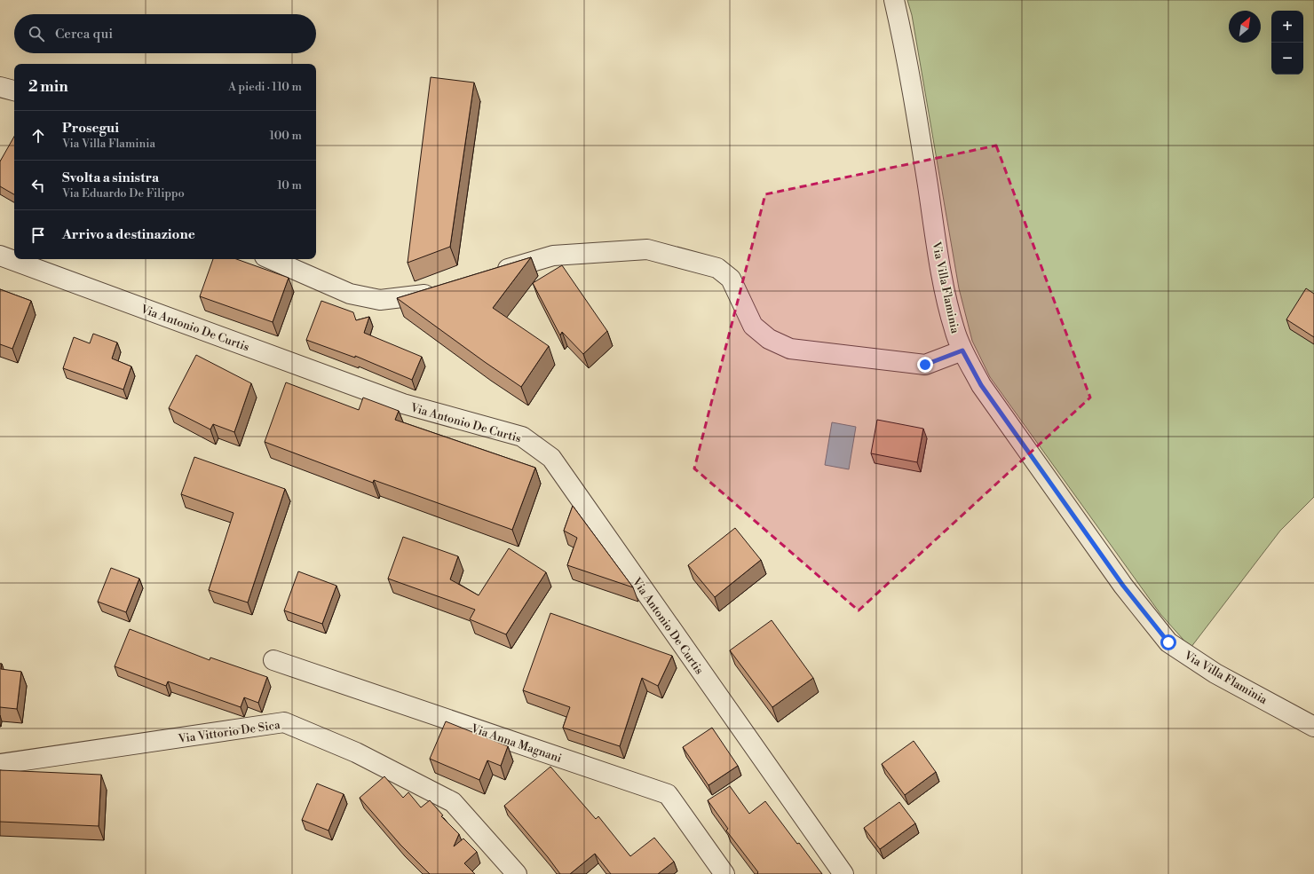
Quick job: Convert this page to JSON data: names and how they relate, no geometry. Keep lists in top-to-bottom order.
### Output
{
  "streets": {
    "street": [
      "Via Villa Flaminia",
      "Via Antonio De Curtis",
      "Via Vittorio De Sica",
      "Via Anna Magnani"
    ]
  },
  "north": "top right",
  "page": {
    "map_buttons": ["+", "−"],
    "search": "Cerca qui",
    "heading": ["2 min", "A piedi · 110 m"],
    "list": [
      ["Prosegui", "Via Villa Flaminia", "100 m"],
      ["Svolta a sinistra", "Via Eduardo De Filippo", "10 m"],
      "Arrivo a destinazione"
    ]
  }
}
